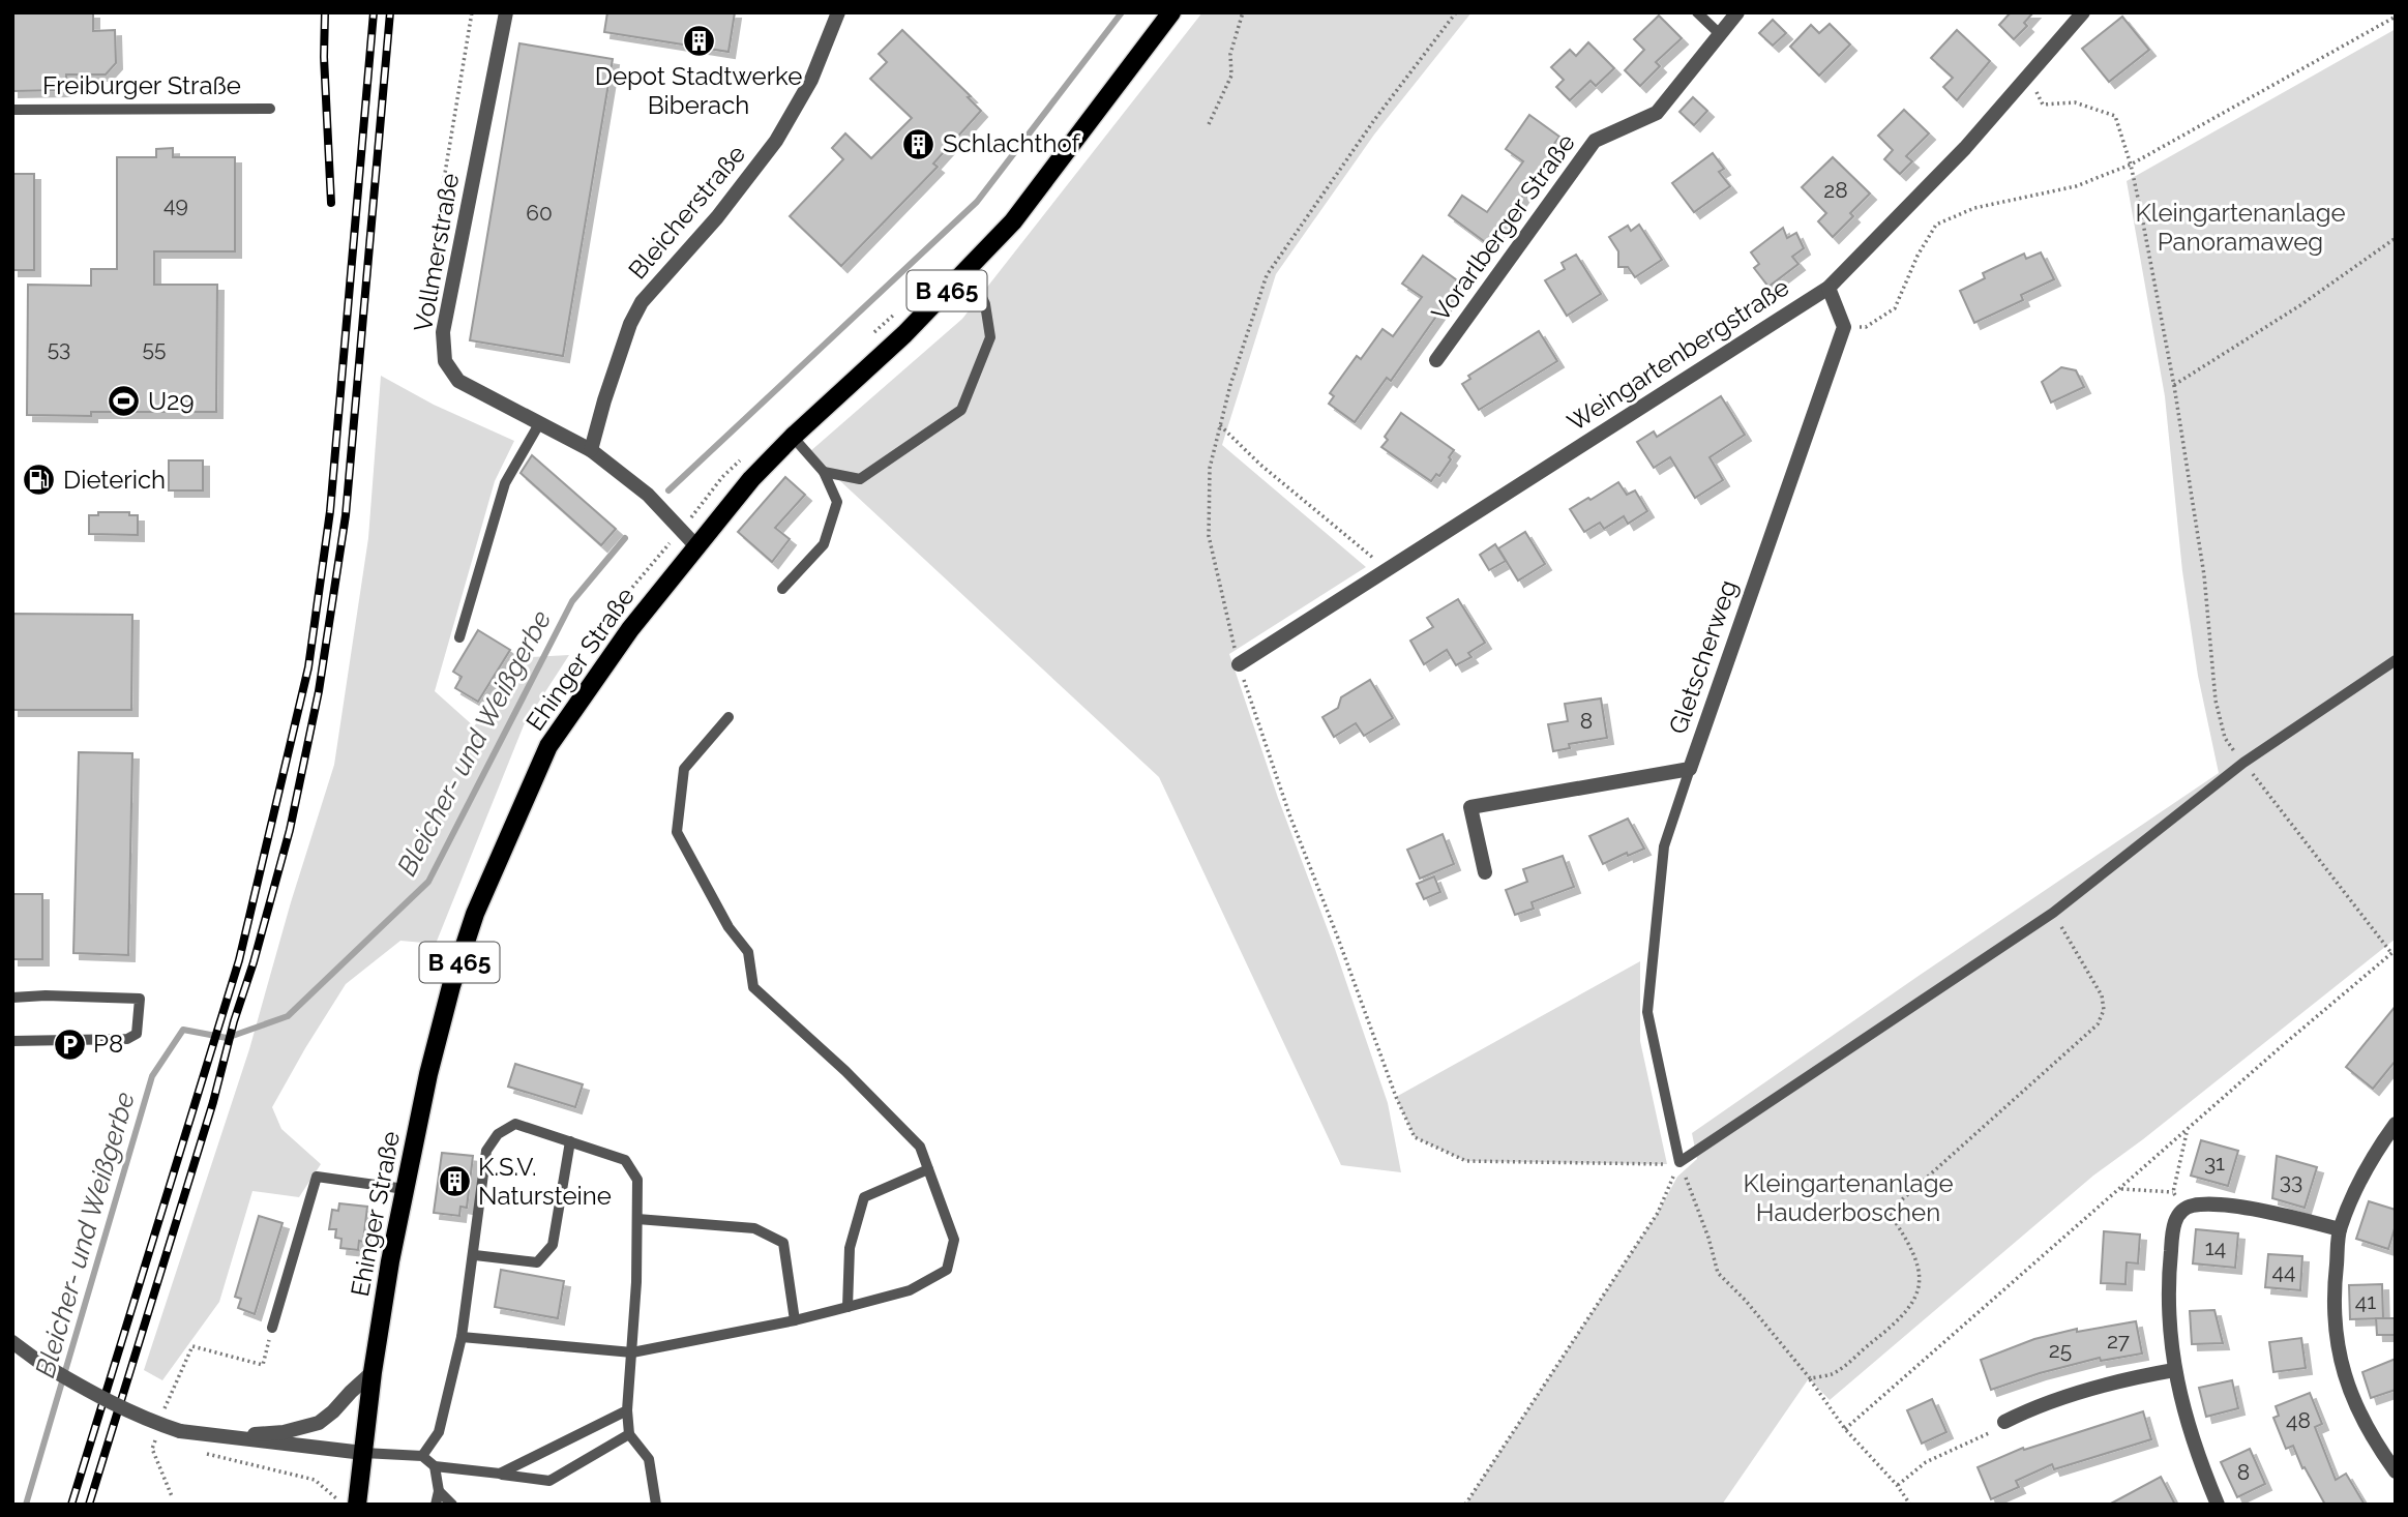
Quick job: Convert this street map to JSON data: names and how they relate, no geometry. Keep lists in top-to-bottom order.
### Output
{
  "streets": {
    "main road": ["B 465", "Ehinger Straße"],
    "street": [
      "Bleicherstraße",
      "Vorarlberger Straße",
      "Vollmerstraße",
      "Weingartenbergstraße",
      "Gletscherweg"
    ],
    "lane": ["Freiburger Straße"]
  },
  "crossings": [
    ["Bleicherstraße", "Vollmerstraße"],
    ["Vollmerstraße", "Ehinger Straße"]
  ],
  "water": ["Bleicher- und Weißgerbe"],
  "parks": ["Kleingartenanlage Panoramaweg", "Kleingartenanlage Hauderboschen"],
  "places": {
    "building": ["Depot Stadtwerke Biberach", "Schlachthof", "K.S.V. Natursteine"],
    "sports": ["U29"],
    "fuel station": ["Dieterich"],
    "parking": ["P8"]
  },
  "house_numbers": [
    "28",
    "49",
    "60",
    "53",
    "55",
    "8",
    "31",
    "33",
    "14",
    "44",
    "41",
    "27",
    "25",
    "48",
    "8"
  ]
}
